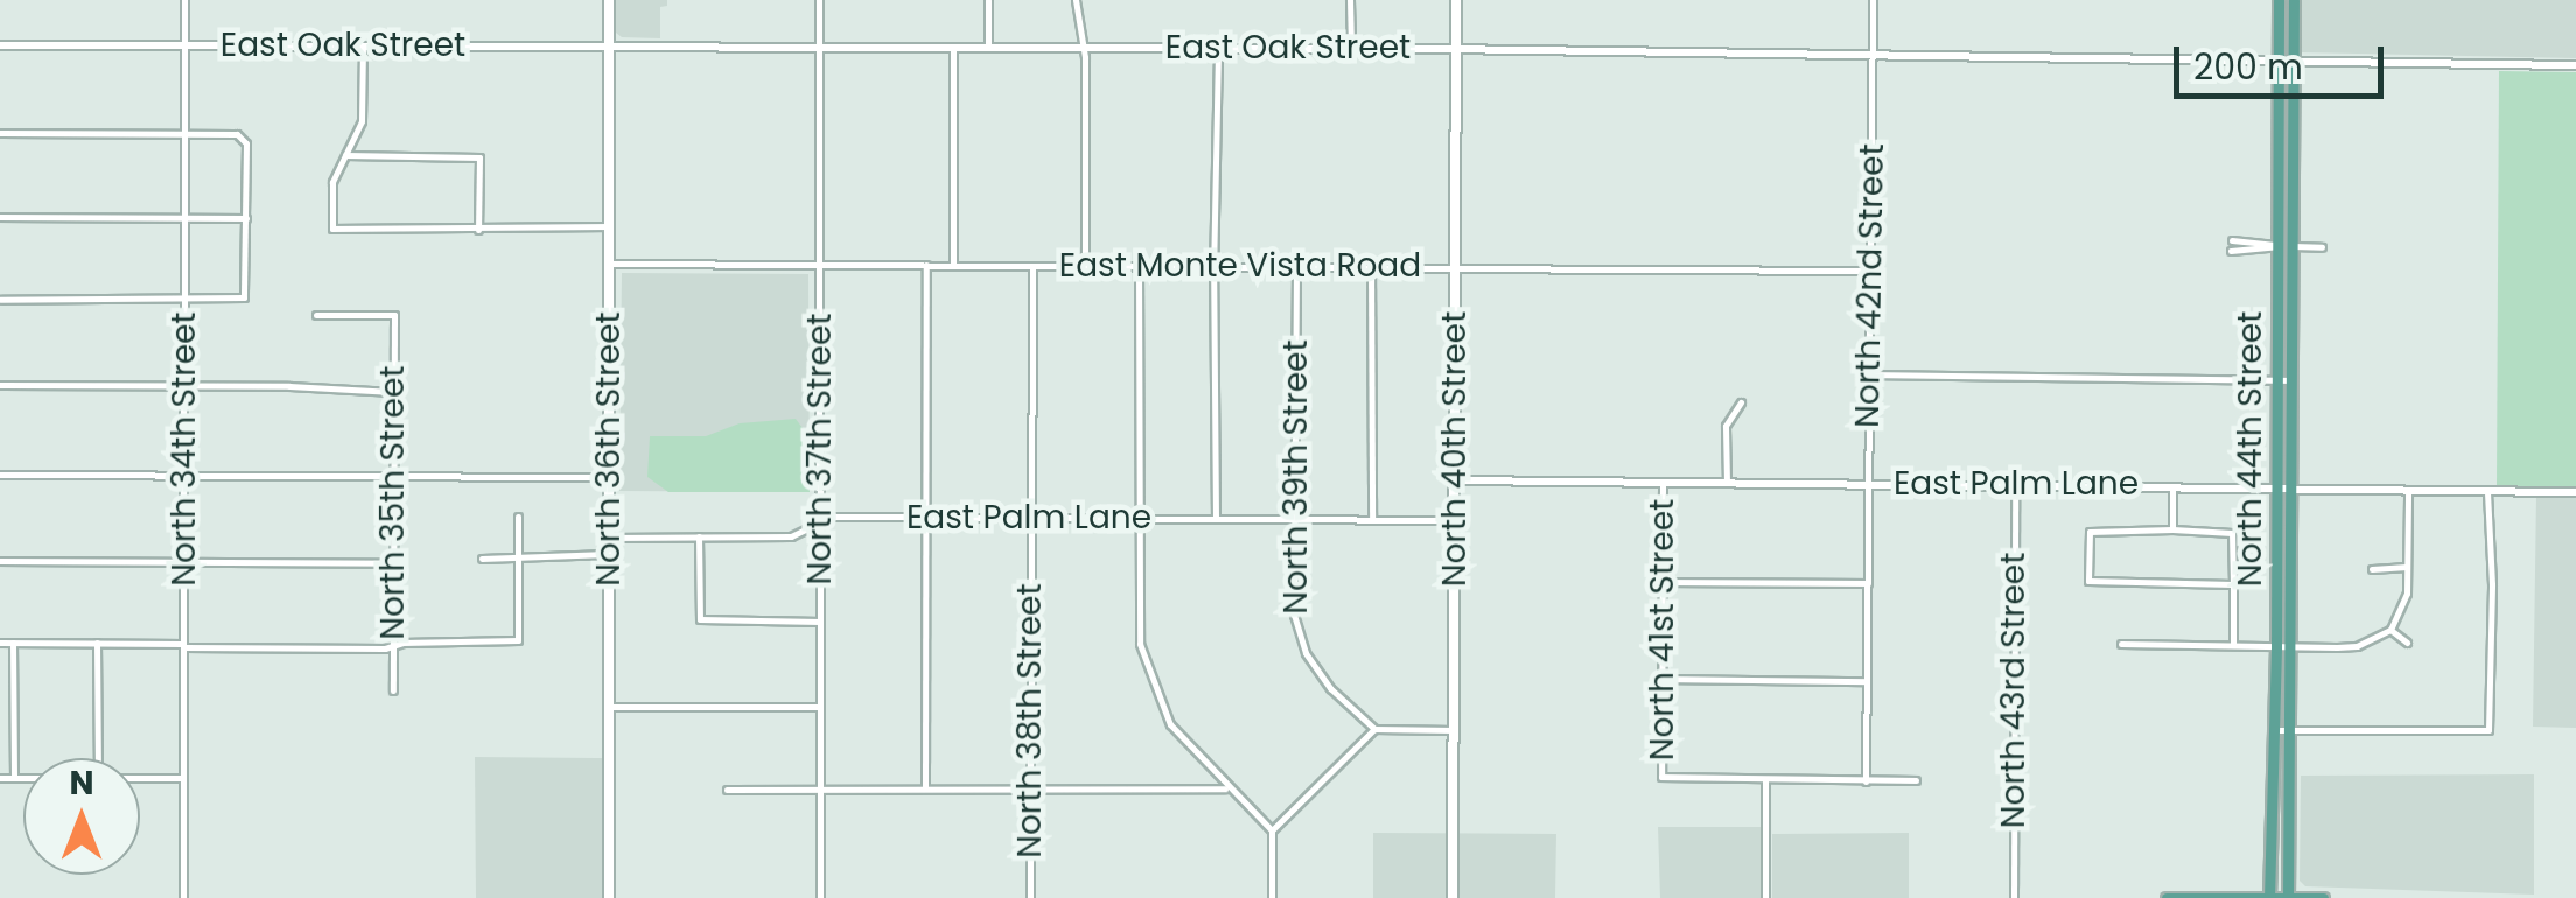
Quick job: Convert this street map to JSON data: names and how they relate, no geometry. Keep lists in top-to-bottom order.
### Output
{
  "streets": {
    "main road": ["North 36th Street", "North 40th Street", "North 44th Street"],
    "street": [
      "East Oak Street",
      "East Monte Vista Road",
      "North 42nd Street",
      "North 34th Street",
      "North 37th Street",
      "North 39th Street",
      "East Palm Lane",
      "North 35th Street",
      "North 41st Street",
      "North 43rd Street",
      "North 38th Street"
    ]
  },
  "crossings": [
    ["East Oak Street", "North 42nd Street"],
    ["East Oak Street", "North 34th Street"],
    ["East Oak Street", "North 36th Street"],
    ["East Oak Street", "North 37th Street"],
    ["East Oak Street", "North 40th Street"],
    ["East Oak Street", "North 44th Street"],
    ["East Monte Vista Road", "North 42nd Street"],
    ["East Monte Vista Road", "North 36th Street"],
    ["East Monte Vista Road", "North 37th Street"],
    ["East Monte Vista Road", "North 40th Street"],
    ["East Monte Vista Road", "North 39th Street"],
    ["East Monte Vista Road", "North 38th Street"],
    ["North 42nd Street", "East Palm Lane"],
    ["North 36th Street", "East Palm Lane"],
    ["North 37th Street", "East Palm Lane"],
    ["North 40th Street", "East Palm Lane"],
    ["North 44th Street", "East Palm Lane"],
    ["North 39th Street", "East Palm Lane"],
    ["East Palm Lane", "North 41st Street"],
    ["East Palm Lane", "North 43rd Street"],
    ["East Palm Lane", "North 38th Street"]
  ],
  "scale_bar": "200 m",
  "north": "top"
}
